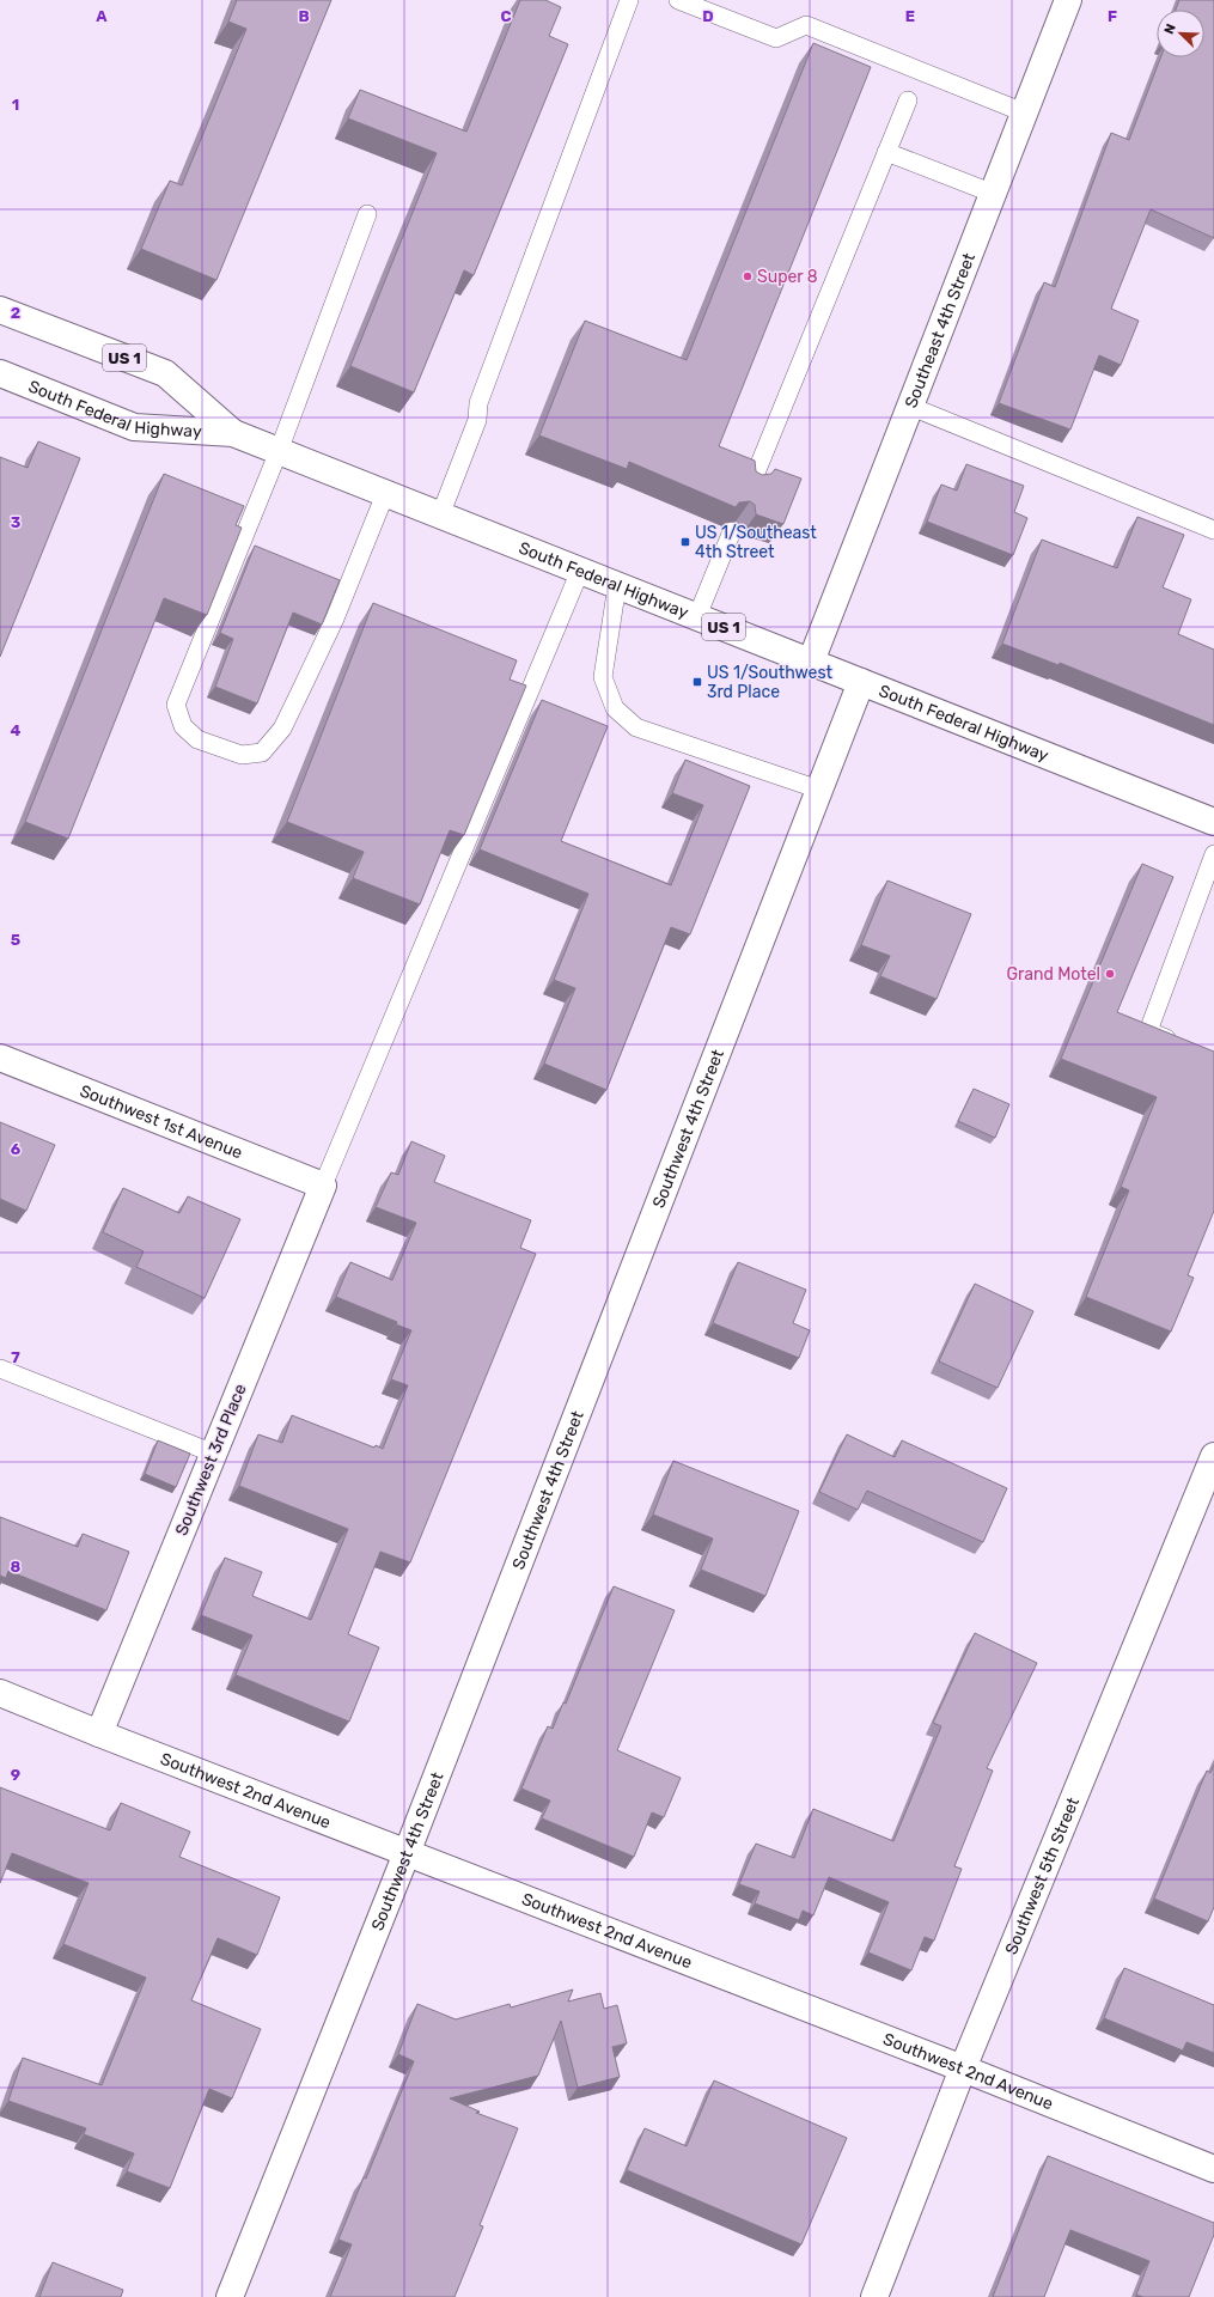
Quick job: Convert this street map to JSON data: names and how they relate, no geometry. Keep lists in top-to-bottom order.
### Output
{
  "streets": {
    "street": [
      "Southeast 4th Street",
      "US 1",
      "South Federal Highway",
      "Southwest 1st Avenue",
      "Southwest 4th Street",
      "Southwest 3rd Place",
      "Southwest 2nd Avenue",
      "Southwest 5th Street"
    ]
  },
  "crossings": [
    ["Southeast 4th Street", "South Federal Highway"],
    ["South Federal Highway", "Southwest 4th Street"],
    ["Southwest 1st Avenue", "Southwest 3rd Place"],
    ["Southwest 4th Street", "Southwest 2nd Avenue"],
    ["Southwest 3rd Place", "Southwest 2nd Avenue"],
    ["Southwest 2nd Avenue", "Southwest 5th Street"]
  ],
  "places": {
    "other": ["Super 8", "Grand Motel"],
    "transit": ["US 1/Southeast 4th Street", "US 1/Southwest 3rd Place"]
  },
  "north": "top left",
  "grid": {
    "columns": [
      "A",
      "B",
      "C",
      "D",
      "E",
      "F"
    ],
    "rows": [
      "1",
      "2",
      "3",
      "4",
      "5",
      "6",
      "7",
      "8",
      "9"
    ]
  }
}
